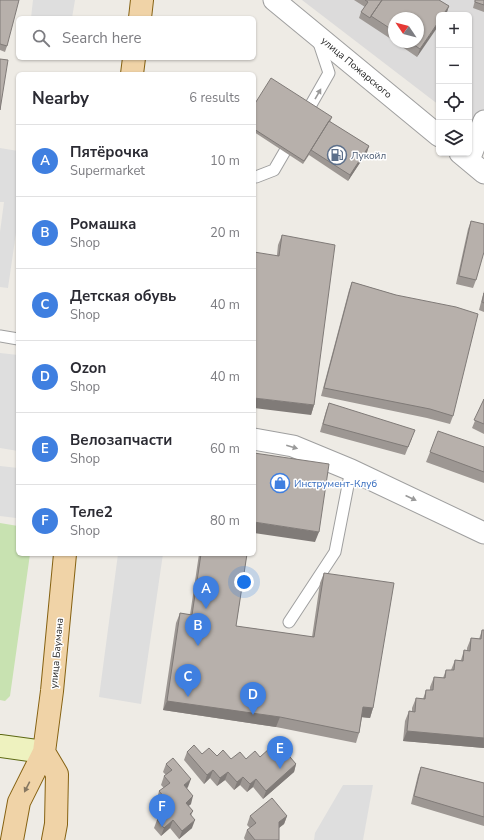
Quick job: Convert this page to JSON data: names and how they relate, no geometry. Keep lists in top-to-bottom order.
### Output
{
  "streets": {
    "main road": ["улица Баумана"],
    "street": ["улица Пожарского"]
  },
  "places": {
    "fuel station": ["Лукойл"],
    "shop": ["Инструмент-Клуб"]
  },
  "north": "top left",
  "page": {
    "map_buttons": ["+", "−"],
    "search": "Search here",
    "heading": ["Nearby", "6 results"],
    "list": [
      {
        "mark": "A",
        "name": "Пятёрочка",
        "note": "Supermarket",
        "value": "10 m"
      },
      {
        "mark": "B",
        "name": "Ромашка",
        "note": "Shop",
        "value": "20 m"
      },
      {
        "mark": "C",
        "name": "Детская обувь",
        "note": "Shop",
        "value": "40 m"
      },
      {
        "mark": "D",
        "name": "Ozon",
        "note": "Shop",
        "value": "40 m"
      },
      {
        "mark": "E",
        "name": "Велозапчасти",
        "note": "Shop",
        "value": "60 m"
      },
      {
        "mark": "F",
        "name": "Теле2",
        "note": "Shop",
        "value": "80 m"
      }
    ],
    "pins": [
      "A",
      "B",
      "C",
      "D",
      "E",
      "F"
    ]
  }
}
